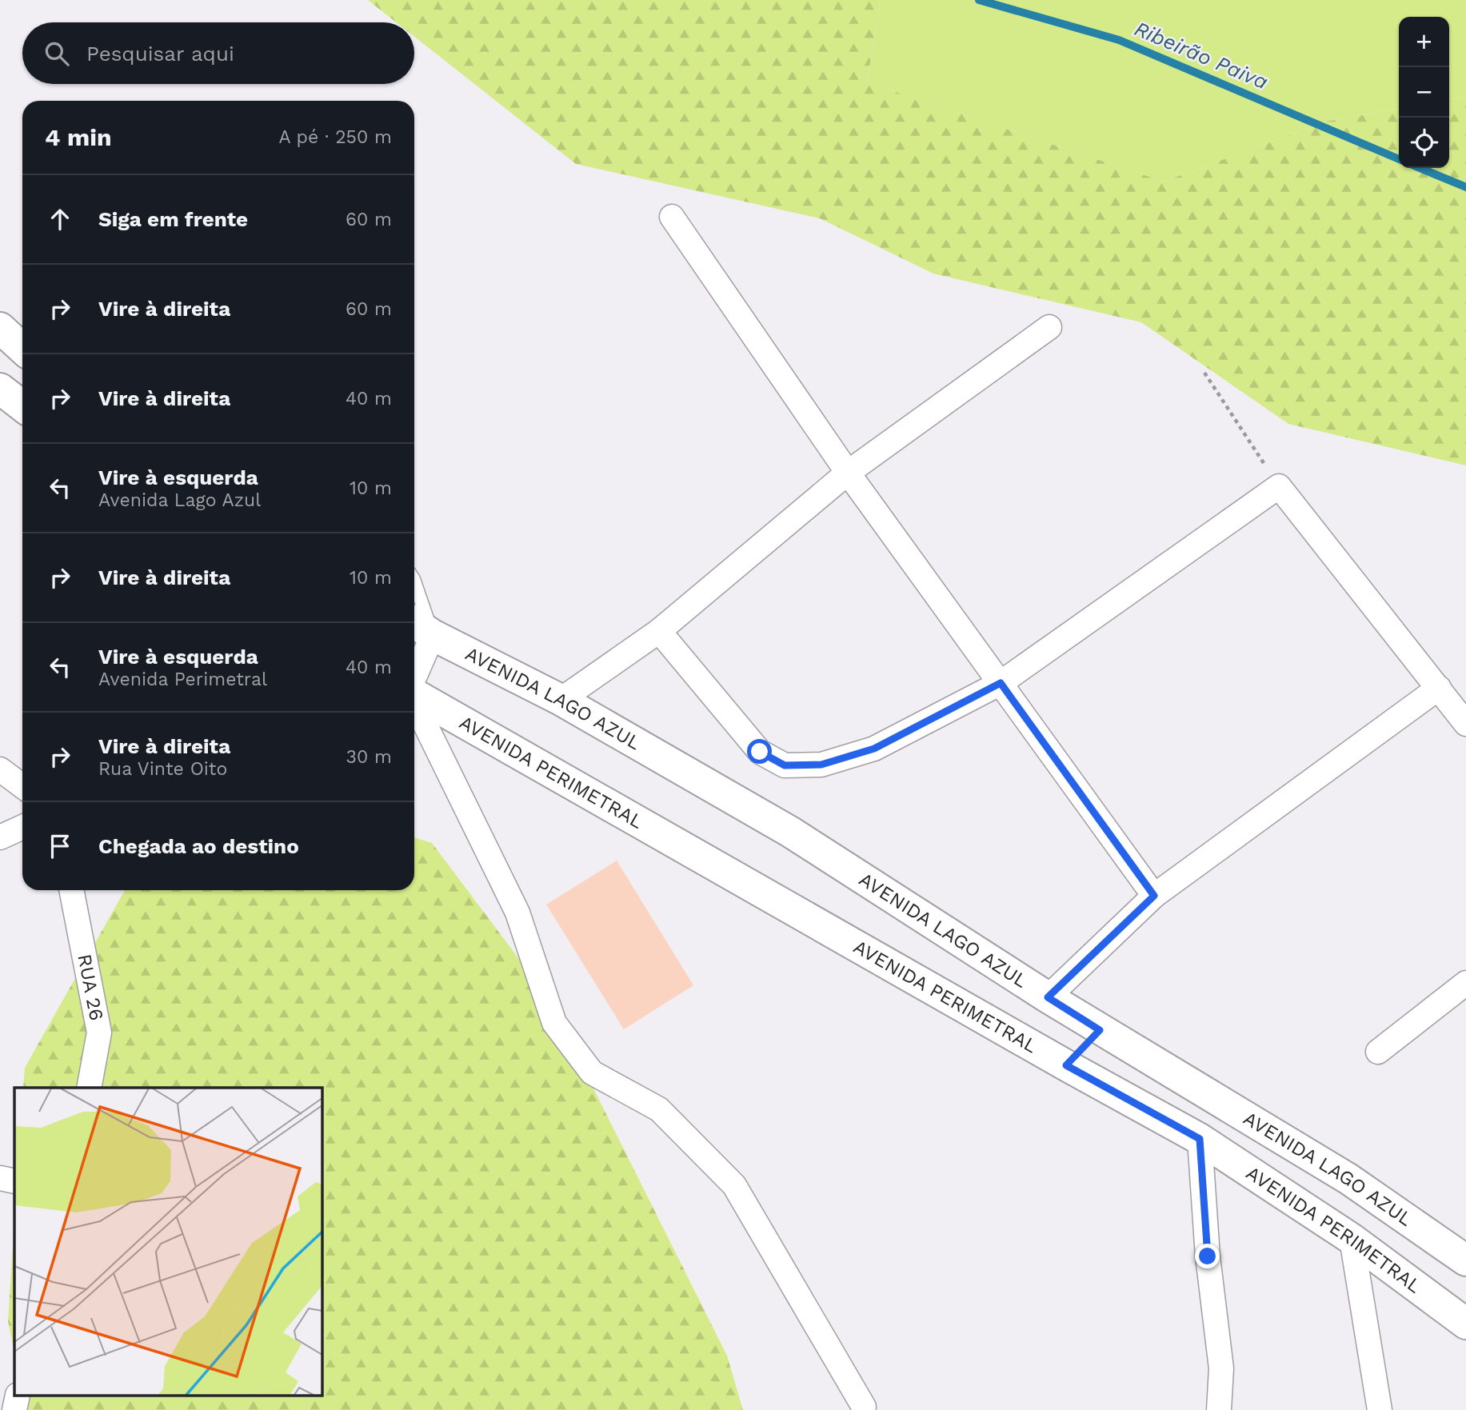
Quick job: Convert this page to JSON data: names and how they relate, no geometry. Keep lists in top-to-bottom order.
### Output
{
  "streets": {
    "main road": ["AVENIDA LAGO AZUL", "AVENIDA PERIMETRAL"],
    "street": ["RUA 26"]
  },
  "water": ["Ribeirão Paiva"],
  "page": {
    "map_buttons": ["+", "−"],
    "search": "Pesquisar aqui",
    "heading": ["4 min", "A pé · 250 m"],
    "list": [
      ["Siga em frente", "60 m"],
      ["Vire à direita", "60 m"],
      ["Vire à direita", "40 m"],
      ["Vire à esquerda", "Avenida Lago Azul", "10 m"],
      ["Vire à direita", "10 m"],
      ["Vire à esquerda", "Avenida Perimetral", "40 m"],
      ["Vire à direita", "Rua Vinte Oito", "30 m"],
      "Chegada ao destino"
    ]
  }
}
